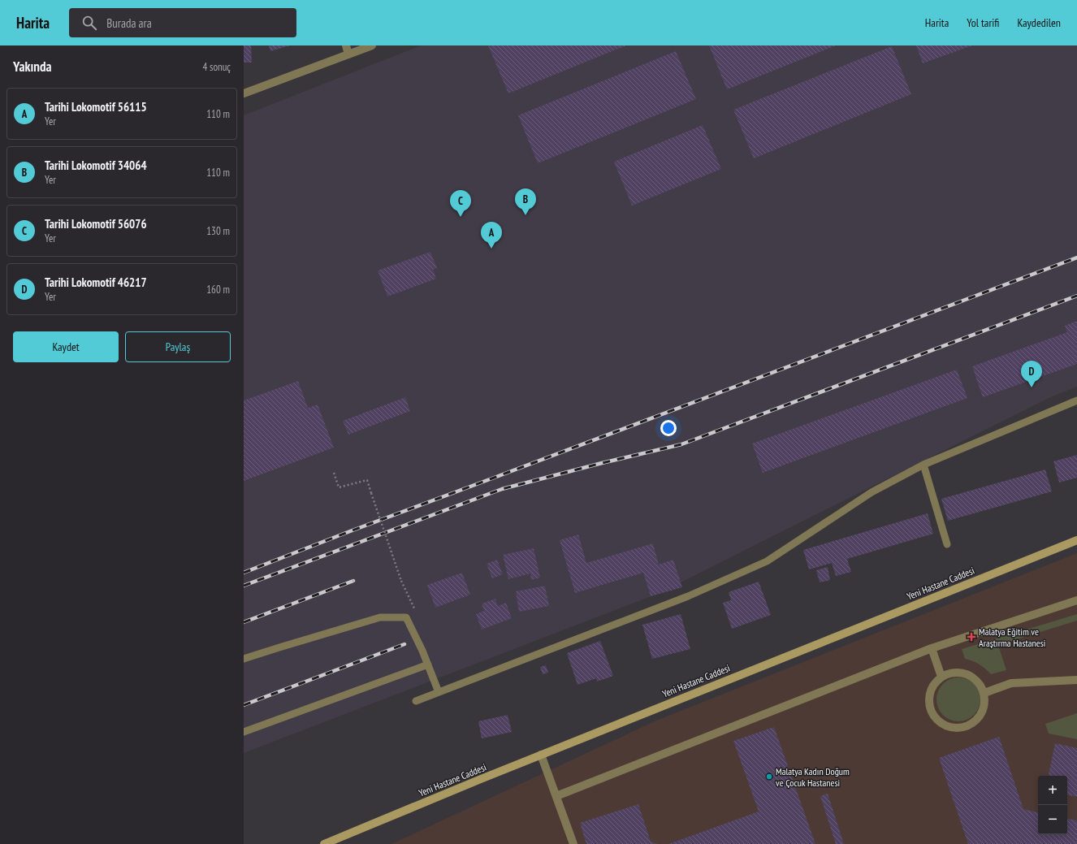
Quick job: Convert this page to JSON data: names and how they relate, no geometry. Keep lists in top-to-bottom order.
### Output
{
  "streets": {
    "main road": ["Yeni Hastane Caddesi"]
  },
  "places": {
    "health": ["Malatya Eğitim ve Araştırma Hastanesi"],
    "other": ["Malatya Kadın Doğum ve Çocuk Hastanesi"]
  },
  "page": {
    "header": "Harita",
    "search": "Burada ara",
    "nav": ["Harita", "Yol tarifi", "Kaydedilen"],
    "heading": ["Yakında", "4 sonuç"],
    "list": [
      {
        "mark": "A",
        "name": "Tarihi Lokomotif 56115",
        "note": "Yer",
        "value": "110 m"
      },
      {
        "mark": "B",
        "name": "Tarihi Lokomotif 34064",
        "note": "Yer",
        "value": "110 m"
      },
      {
        "mark": "C",
        "name": "Tarihi Lokomotif 56076",
        "note": "Yer",
        "value": "130 m"
      },
      {
        "mark": "D",
        "name": "Tarihi Lokomotif 46217",
        "note": "Yer",
        "value": "160 m"
      }
    ],
    "pins": [
      "B",
      "C",
      "A",
      "D"
    ],
    "buttons": ["Kaydet", "Paylaş"],
    "map_buttons": ["+", "−"]
  }
}
